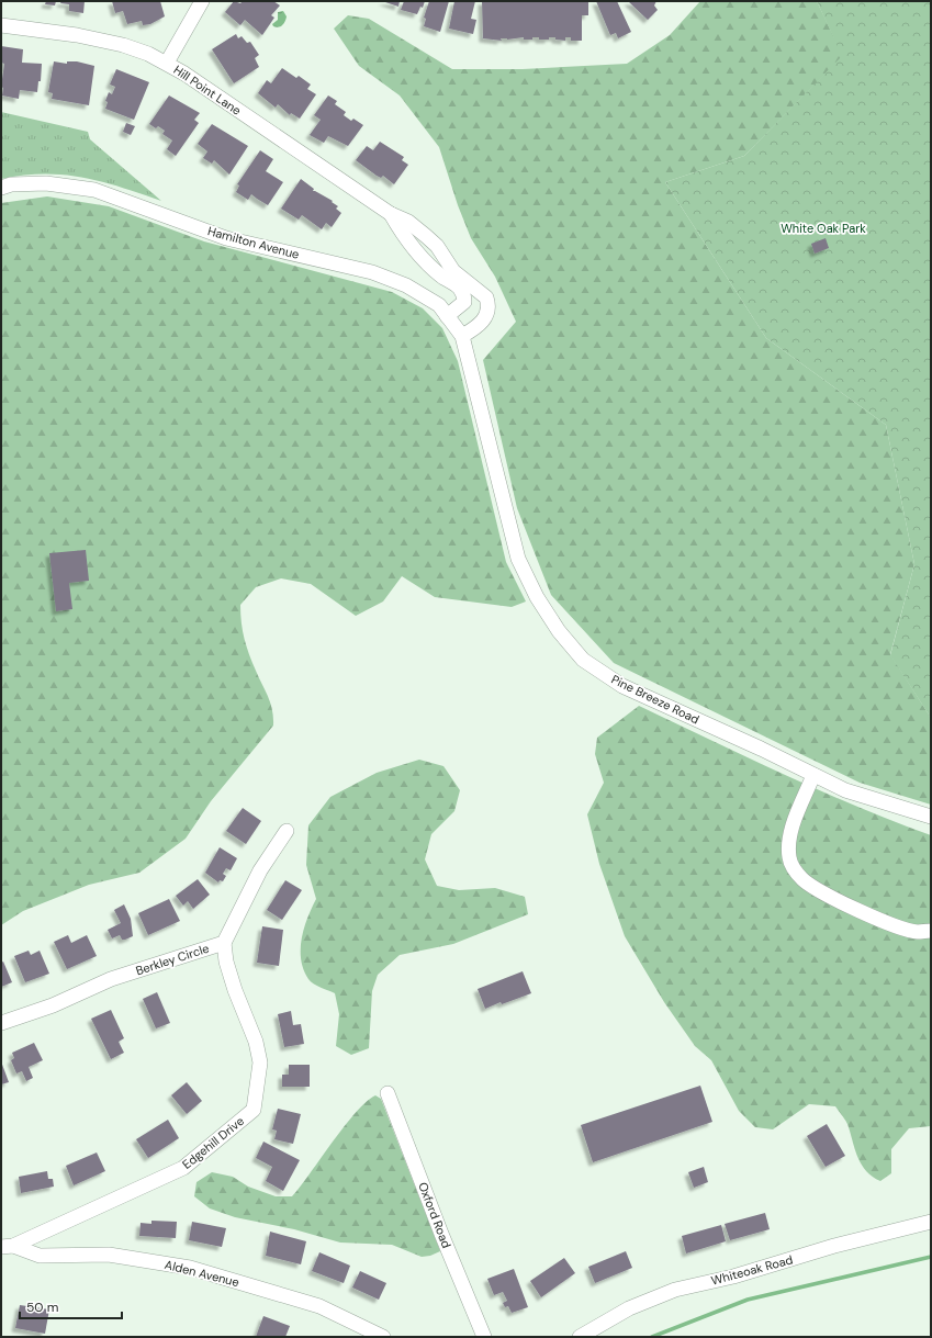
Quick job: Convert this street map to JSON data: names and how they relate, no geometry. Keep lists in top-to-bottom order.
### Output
{
  "streets": {
    "street": [
      "Hill Point Lane",
      "Hamilton Avenue",
      "Pine Breeze Road",
      "Berkley Circle",
      "Edgehill Drive",
      "Oxford Road",
      "Whiteoak Road",
      "Alden Avenue"
    ]
  },
  "crossings": [
    ["Hill Point Lane", "Hamilton Avenue"],
    ["Hill Point Lane", "Pine Breeze Road"],
    ["Hamilton Avenue", "Pine Breeze Road"],
    ["Berkley Circle", "Edgehill Drive"],
    ["Edgehill Drive", "Alden Avenue"]
  ],
  "parks": ["White Oak Park"],
  "scale_bar": "50 m"
}
